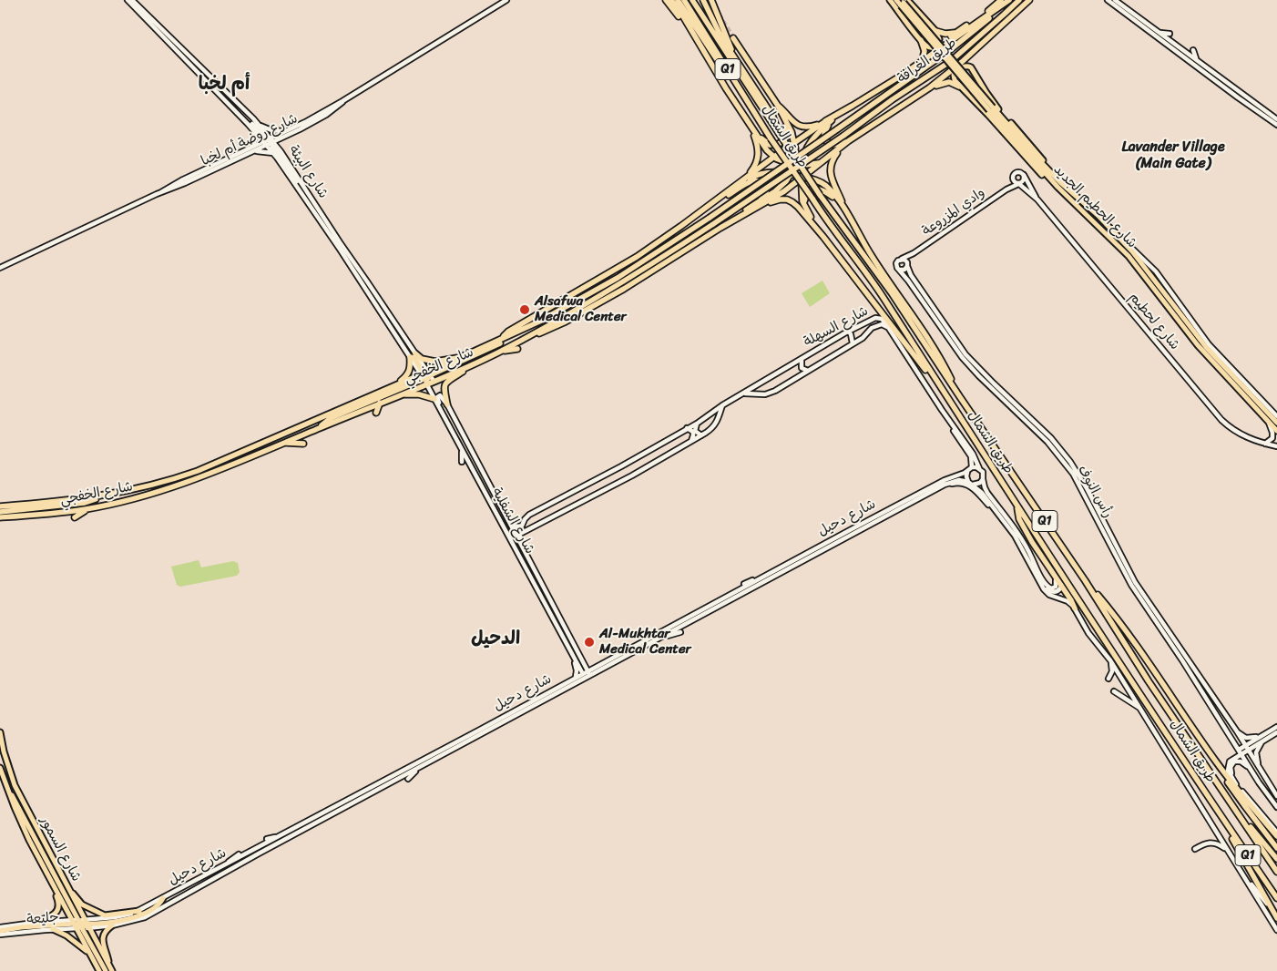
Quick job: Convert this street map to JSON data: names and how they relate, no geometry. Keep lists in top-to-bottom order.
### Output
{
  "streets": {
    "highway": [
      "طريق الغرافة",
      "Q1",
      "طريق الشمال",
      "شارع الخفجي"
    ],
    "main road": ["شارع الحطيم الجديد", "شارع السمور"],
    "street": [
      "شارع روضة أم لخبا",
      "شارع البيئة",
      "وادي المزروعة",
      "شارع لحطيم",
      "شارع السهلة",
      "رأس النوف",
      "شارع دحيل",
      "شارع الشفلية",
      "جليعة"
    ]
  },
  "crossings": [
    ["طريق الغرافة", "شارع الخفجي"],
    ["طريق الشمال", "شارع السهلة"],
    ["طريق الشمال", "شارع دحيل"],
    ["شارع روضة أم لخبا", "شارع البيئة"],
    ["وادي المزروعة", "شارع لحطيم"],
    ["وادي المزروعة", "رأس النوف"],
    ["شارع الخفجي", "شارع الشفلية"],
    ["شارع دحيل", "شارع الشفلية"],
    ["شارع دحيل", "شارع السمور"],
    ["شارع دحيل", "جليعة"],
    ["شارع السمور", "جليعة"]
  ],
  "districts": ["أم لخبا", "Lavander Village (Main Gate)", "الدحيل"],
  "places": ["Alsafwa Medical Center", "Al-Mukhtar Medical Center"]
}
